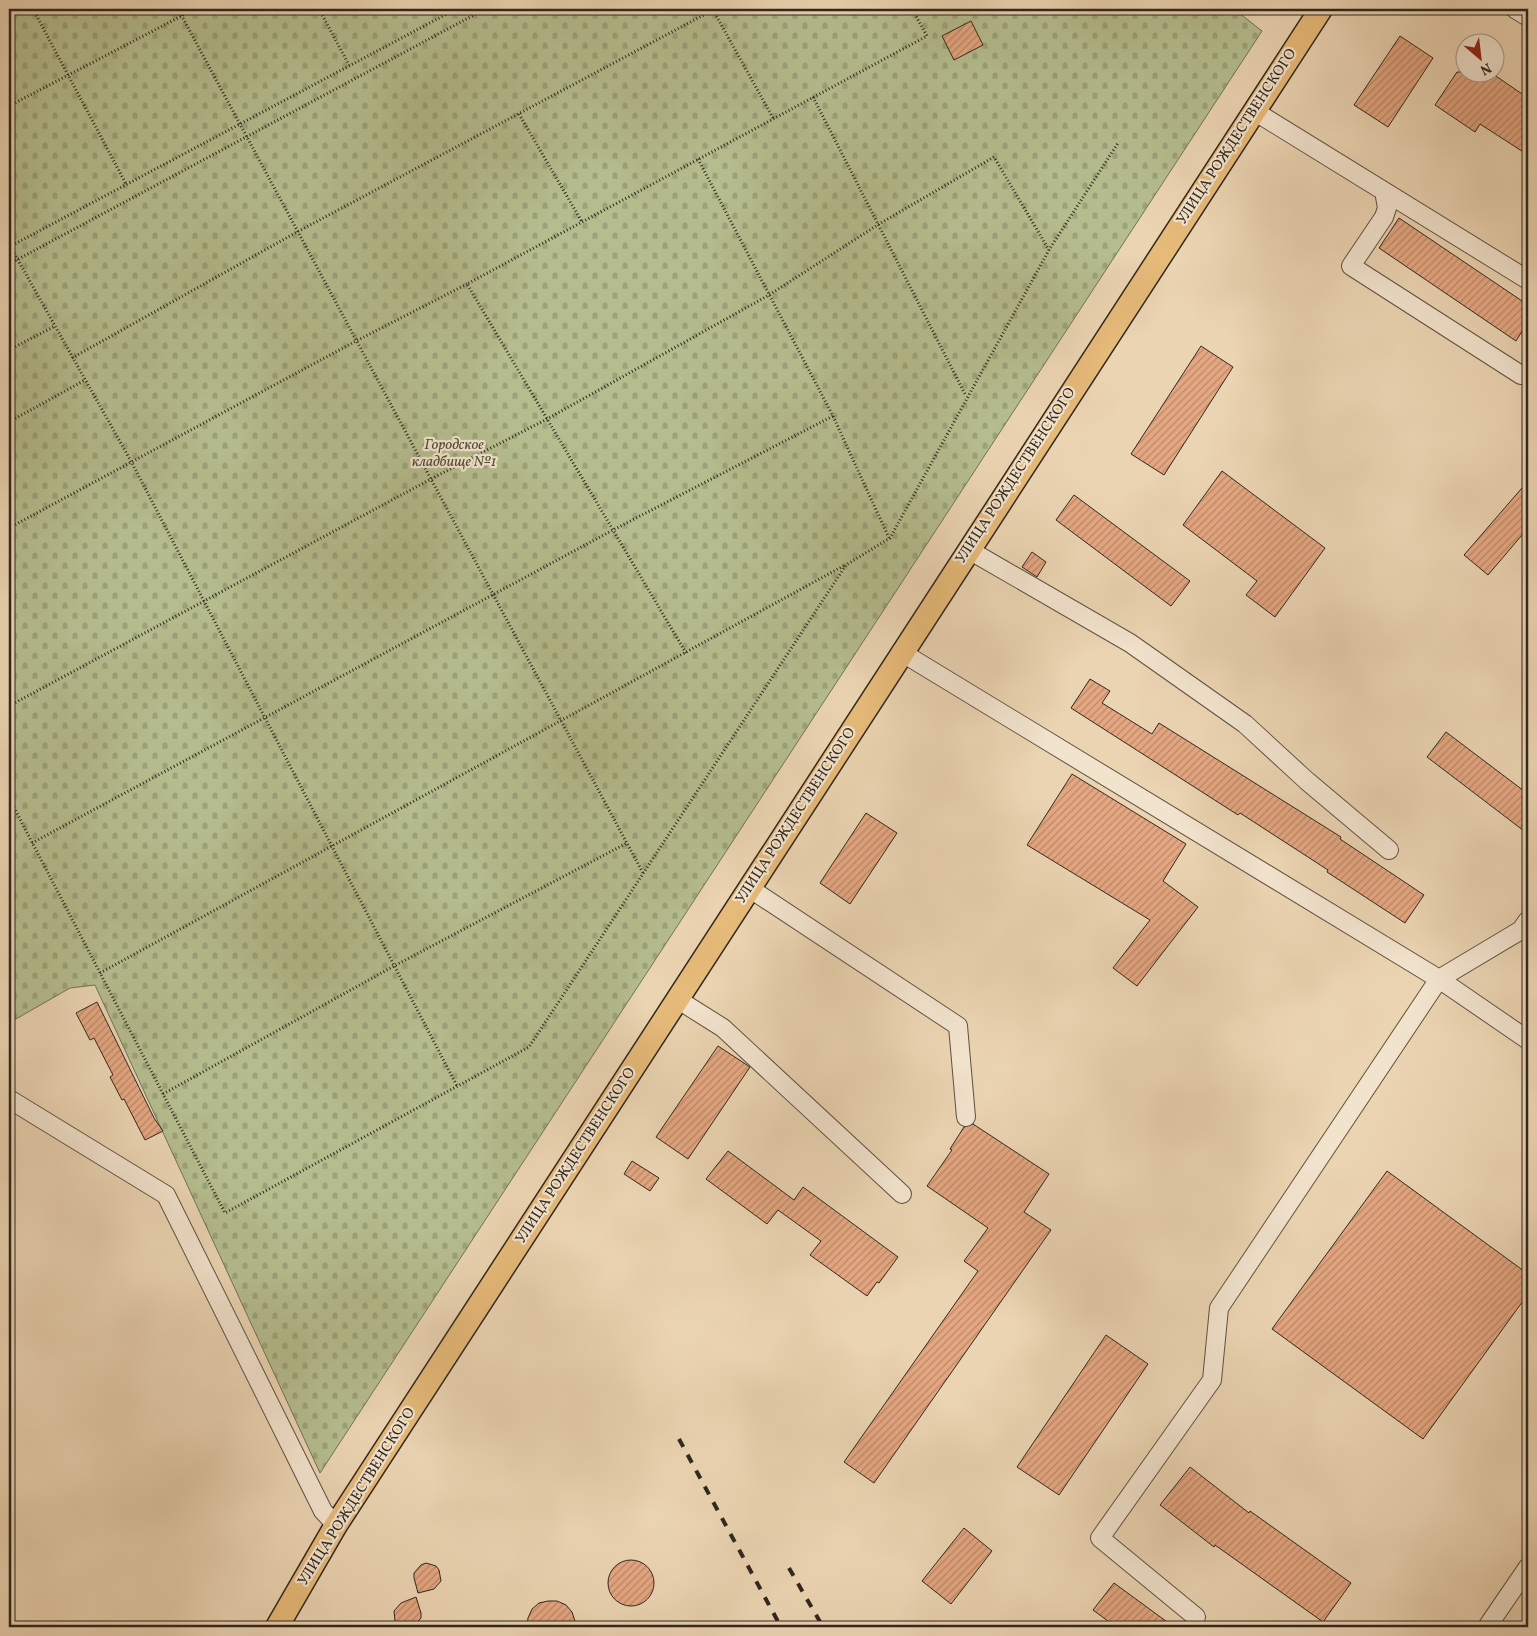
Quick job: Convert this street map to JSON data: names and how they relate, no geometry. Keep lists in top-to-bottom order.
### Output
{
  "streets": {
    "main road": ["УЛИЦА РОЖДЕСТВЕНСКОГО"]
  },
  "parks": ["Городское кладбище №1"],
  "north": "bottom right"
}
